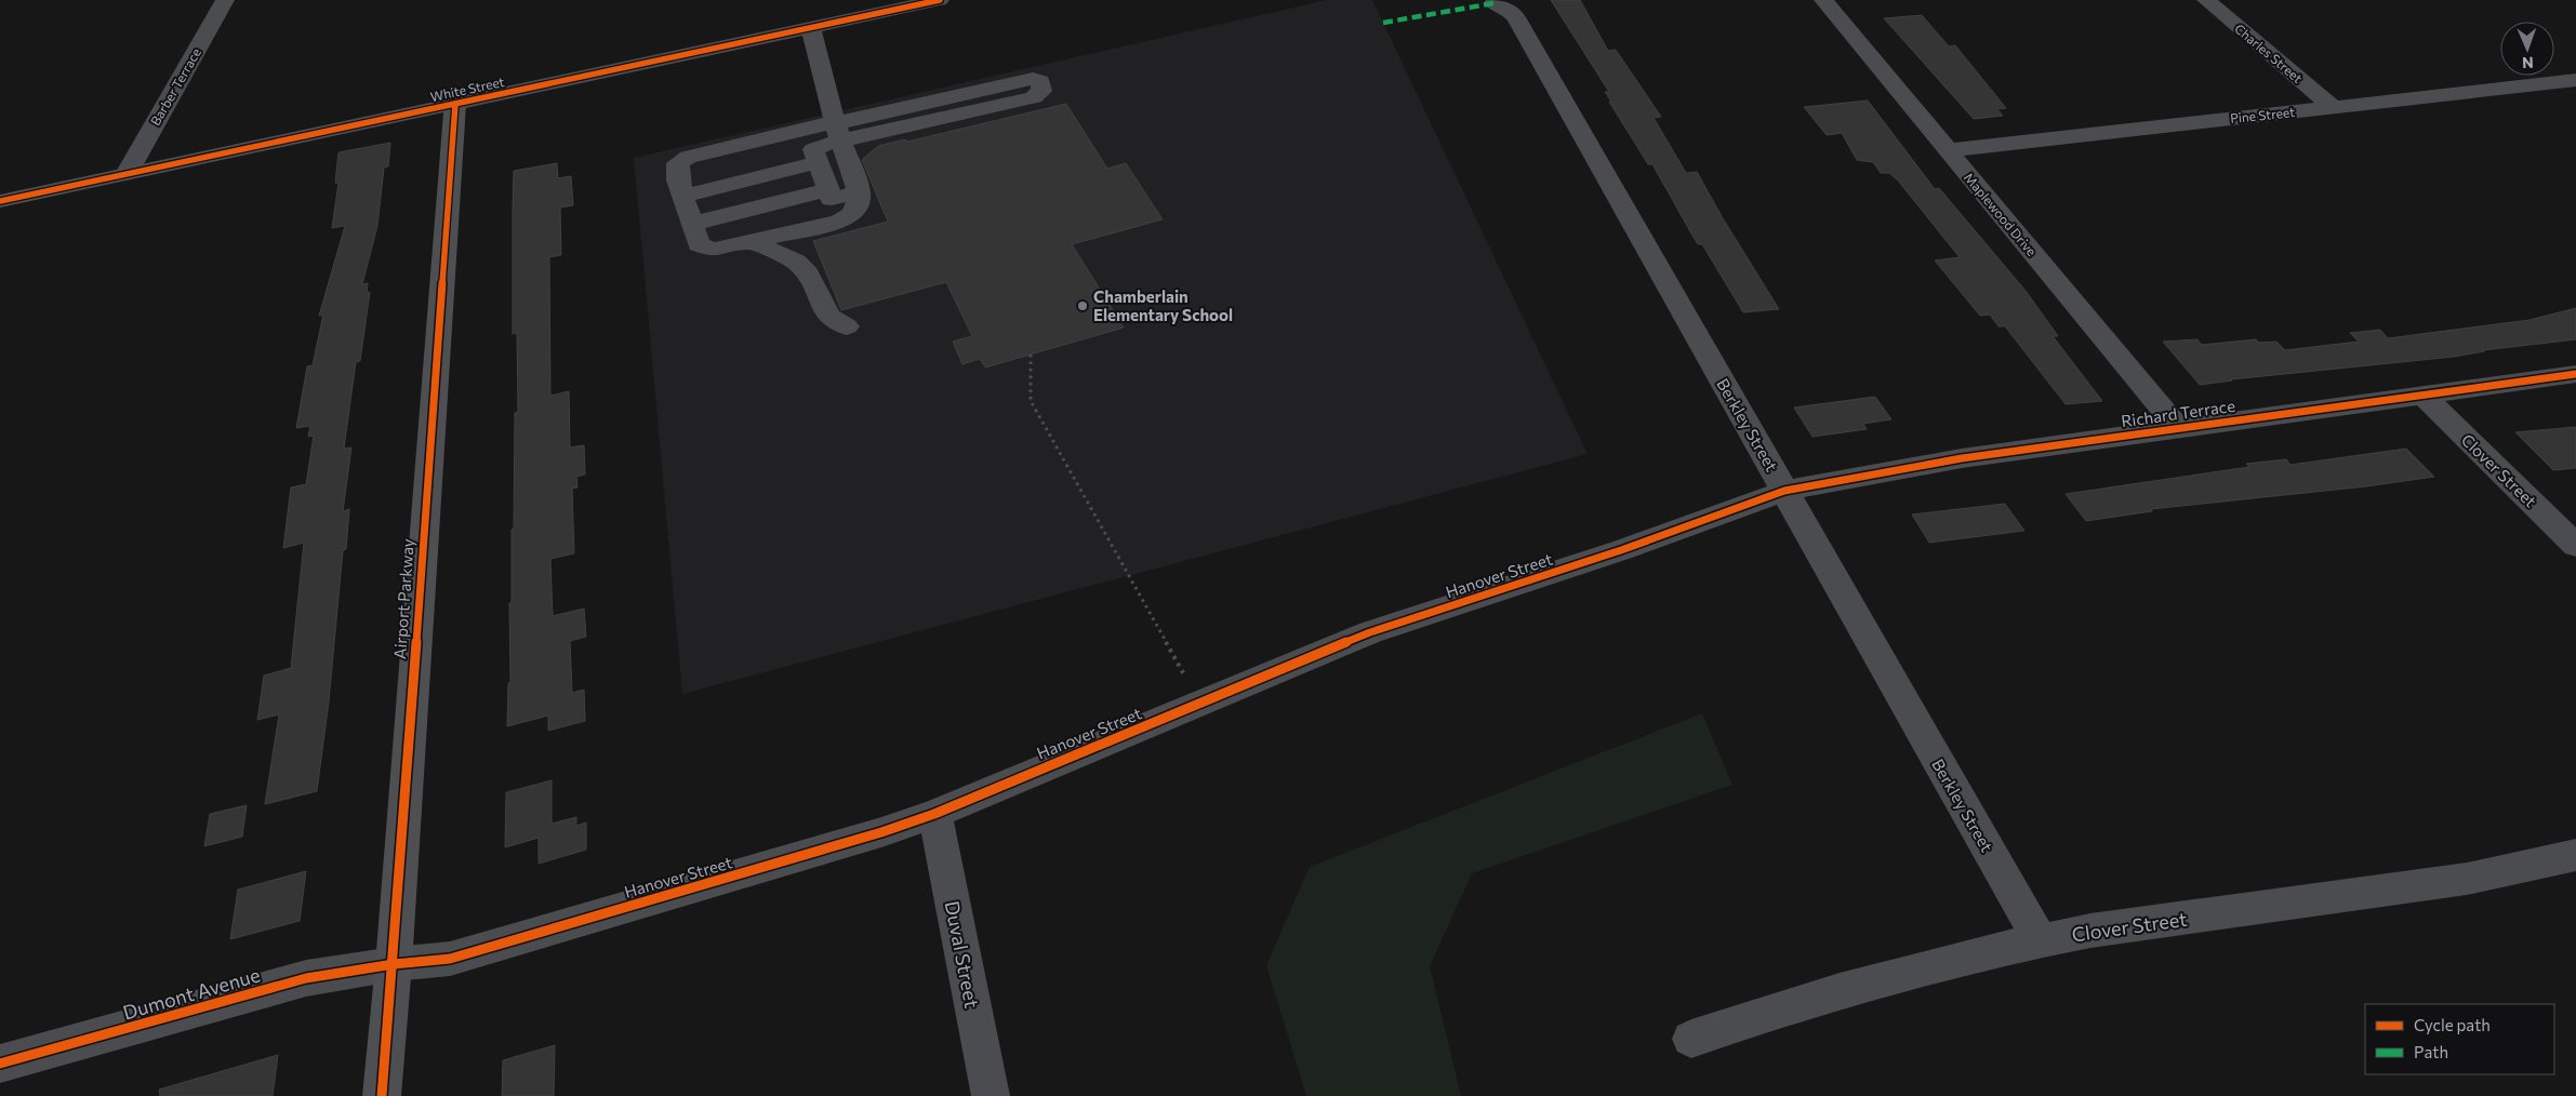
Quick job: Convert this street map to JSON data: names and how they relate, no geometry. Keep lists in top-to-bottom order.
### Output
{
  "streets": {
    "main road": ["White Street", "Airport Parkway"],
    "street": [
      "Charles Street",
      "Barber Terrace",
      "Pine Street",
      "Maplewood Drive",
      "Richard Terrace",
      "Berkley Street",
      "Clover Street",
      "Hanover Street",
      "Duval Street",
      "Dumont Avenue"
    ]
  },
  "crossings": [
    ["Charles Street", "Pine Street"],
    ["Barber Terrace", "White Street"],
    ["White Street", "Airport Parkway"],
    ["Pine Street", "Maplewood Drive"],
    ["Maplewood Drive", "Richard Terrace"],
    ["Richard Terrace", "Berkley Street"],
    ["Richard Terrace", "Clover Street"],
    ["Richard Terrace", "Hanover Street"],
    ["Berkley Street", "Clover Street"],
    ["Berkley Street", "Hanover Street"],
    ["Hanover Street", "Airport Parkway"],
    ["Hanover Street", "Duval Street"],
    ["Hanover Street", "Dumont Avenue"],
    ["Airport Parkway", "Dumont Avenue"]
  ],
  "places": ["Chamberlain Elementary School"],
  "legend": ["Cycle path", "Path"],
  "north": "bottom"
}
